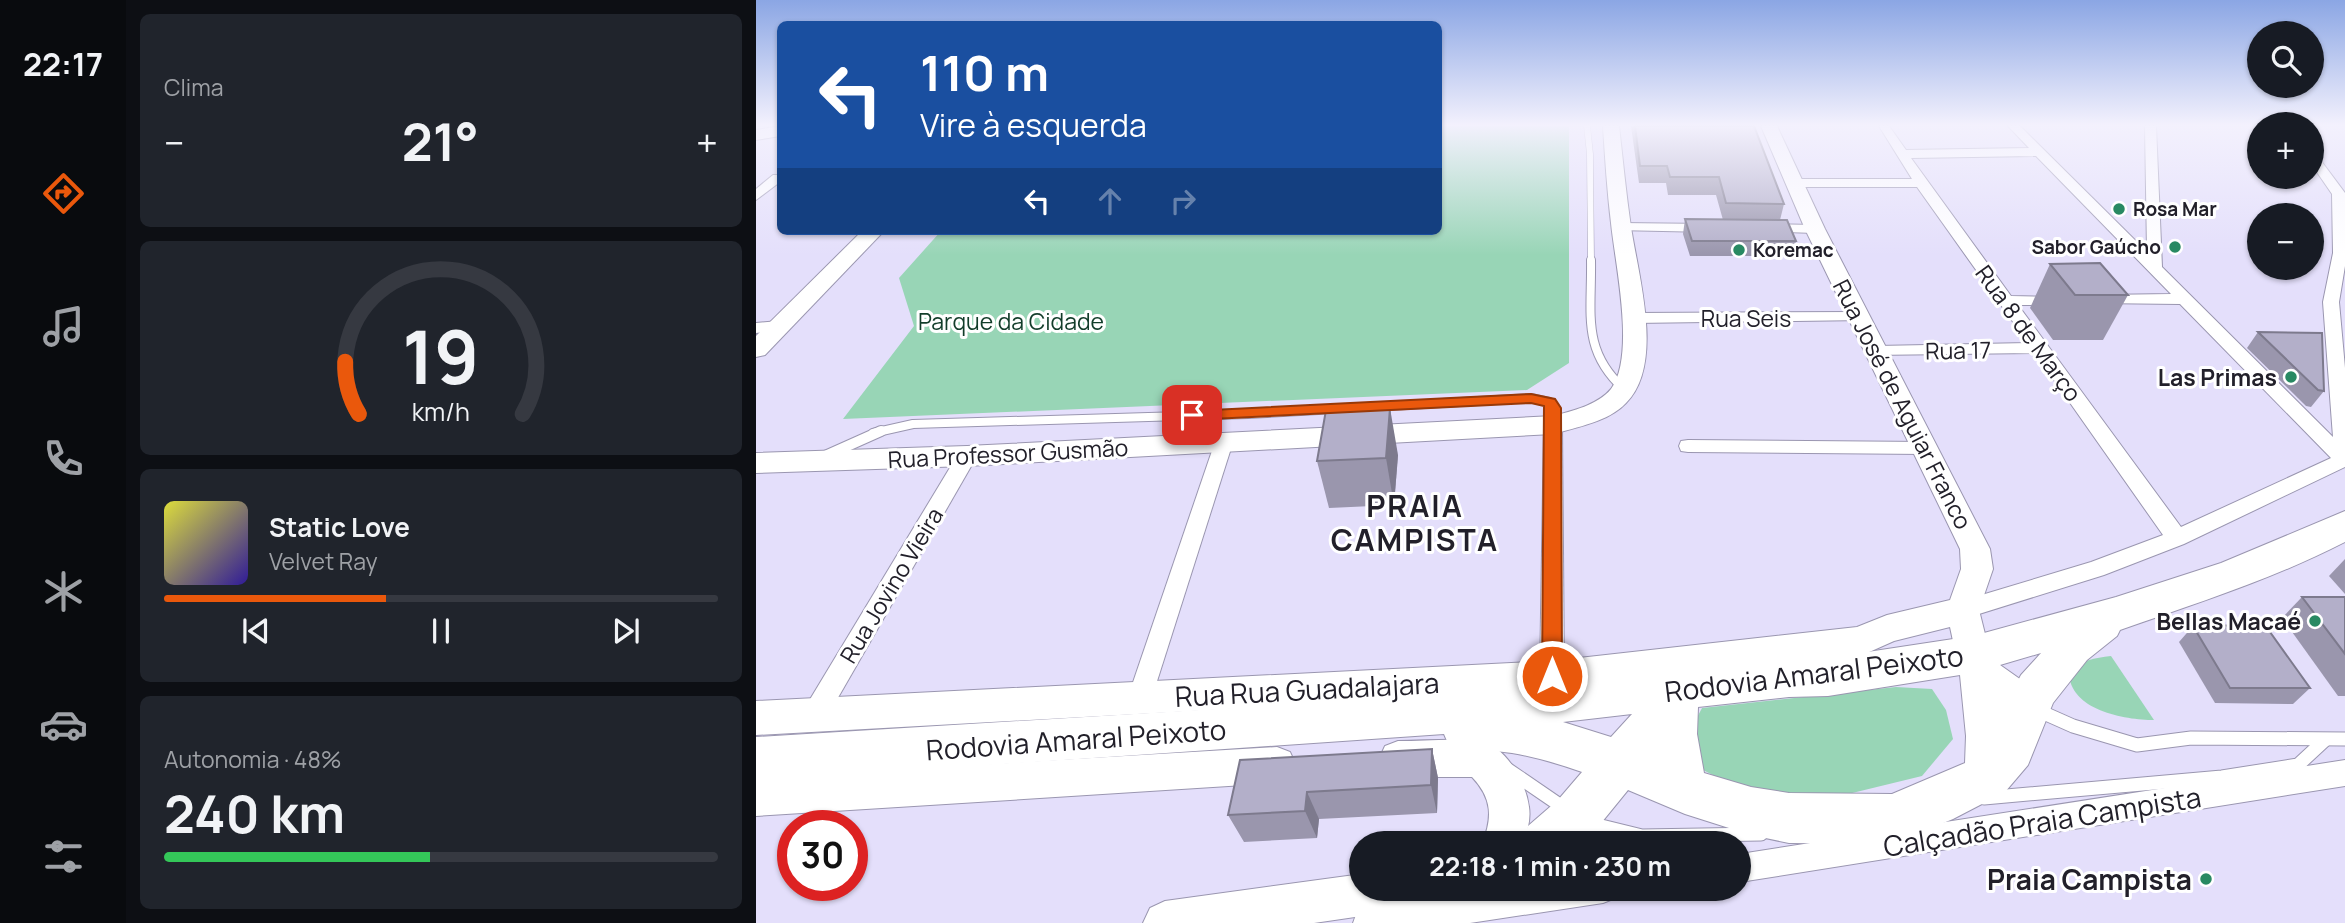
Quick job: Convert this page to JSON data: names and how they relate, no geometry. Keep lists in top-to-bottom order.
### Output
{
  "streets": {
    "highway": ["Rodovia Amaral Peixoto"],
    "street": [
      "Rua Seis",
      "Rua 8 de Março",
      "Rua 17",
      "Rua José de Aguiar Franco",
      "Rua Professor Gusmão",
      "Rua Jovino Vieira",
      "Rua Rua Guadalajara",
      "Calçadão Praia Campista"
    ]
  },
  "crossings": [
    ["Rua Seis", "Rua José de Aguiar Franco"],
    ["Rua 8 de Março", "Rua 17"],
    ["Rua 17", "Rua José de Aguiar Franco"],
    ["Rua Professor Gusmão", "Rua Jovino Vieira"],
    ["Rua Jovino Vieira", "Rua Rua Guadalajara"]
  ],
  "districts": ["PRAIA CAMPISTA"],
  "parks": ["Parque da Cidade"],
  "places": [
    "Rosa Mar",
    "Sabor Gaúcho",
    "Koremac",
    "Las Primas",
    "Bellas Macaé",
    "Praia Campista"
  ],
  "page": {
    "tabs": "22:17",
    "tile": [
      "Clima",
      ["Autonomia · 48%", "240 km"]
    ],
    "map_buttons": ["+", "−"],
    "turn": ["110 m", "Vire à esquerda"],
    "heat": ["−", "21°", "+"],
    "song": ["Static Love", "Velvet Ray"],
    "limit": "30",
    "trip": "22:18 · 1 min · 230 m",
    "gauge": ["19", "km/h"]
  }
}
